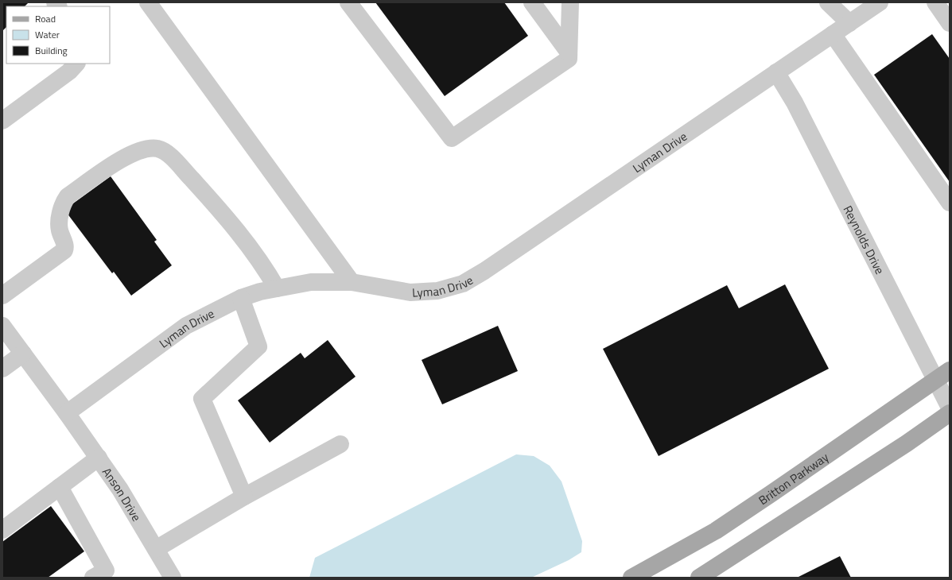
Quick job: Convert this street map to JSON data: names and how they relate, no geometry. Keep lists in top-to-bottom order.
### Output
{
  "streets": {
    "main road": ["Britton Parkway"],
    "street": ["Lyman Drive", "Reynolds Drive", "Anson Drive"]
  },
  "crossings": [
    ["Lyman Drive", "Reynolds Drive"],
    ["Lyman Drive", "Anson Drive"],
    ["Reynolds Drive", "Britton Parkway"]
  ],
  "legend": ["Road", "Water", "Building"]
}
